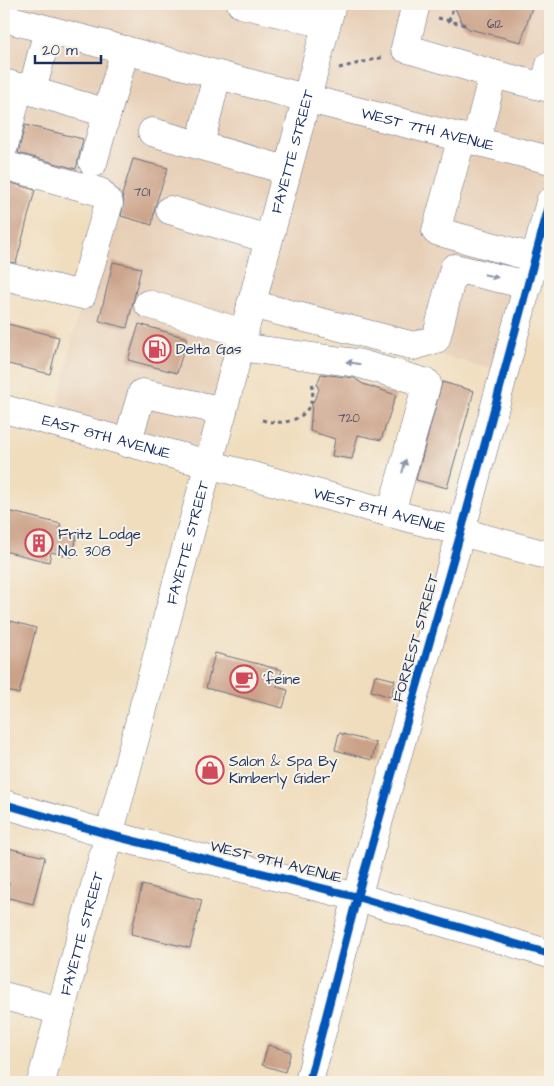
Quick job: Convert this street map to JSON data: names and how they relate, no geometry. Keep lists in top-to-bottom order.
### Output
{
  "streets": {
    "street": [
      "WEST 7TH AVENUE",
      "FAYETTE STREET",
      "EAST 8TH AVENUE",
      "WEST 8TH AVENUE",
      "FORREST STREET",
      "WEST 9TH AVENUE"
    ]
  },
  "crossings": [
    ["WEST 7TH AVENUE", "FAYETTE STREET"],
    ["FAYETTE STREET", "EAST 8TH AVENUE"],
    ["FAYETTE STREET", "WEST 8TH AVENUE"],
    ["FAYETTE STREET", "WEST 9TH AVENUE"],
    ["EAST 8TH AVENUE", "WEST 8TH AVENUE"],
    ["WEST 8TH AVENUE", "FORREST STREET"],
    ["FORREST STREET", "WEST 9TH AVENUE"]
  ],
  "places": {
    "fuel station": ["Delta Gas"],
    "building": ["Fritz Lodge No. 308"],
    "cafe": ["'feine"],
    "shop": ["Salon & Spa By Kimberly Gider"]
  },
  "house_numbers": ["612", "701", "720"],
  "scale_bar": "20 m"
}
